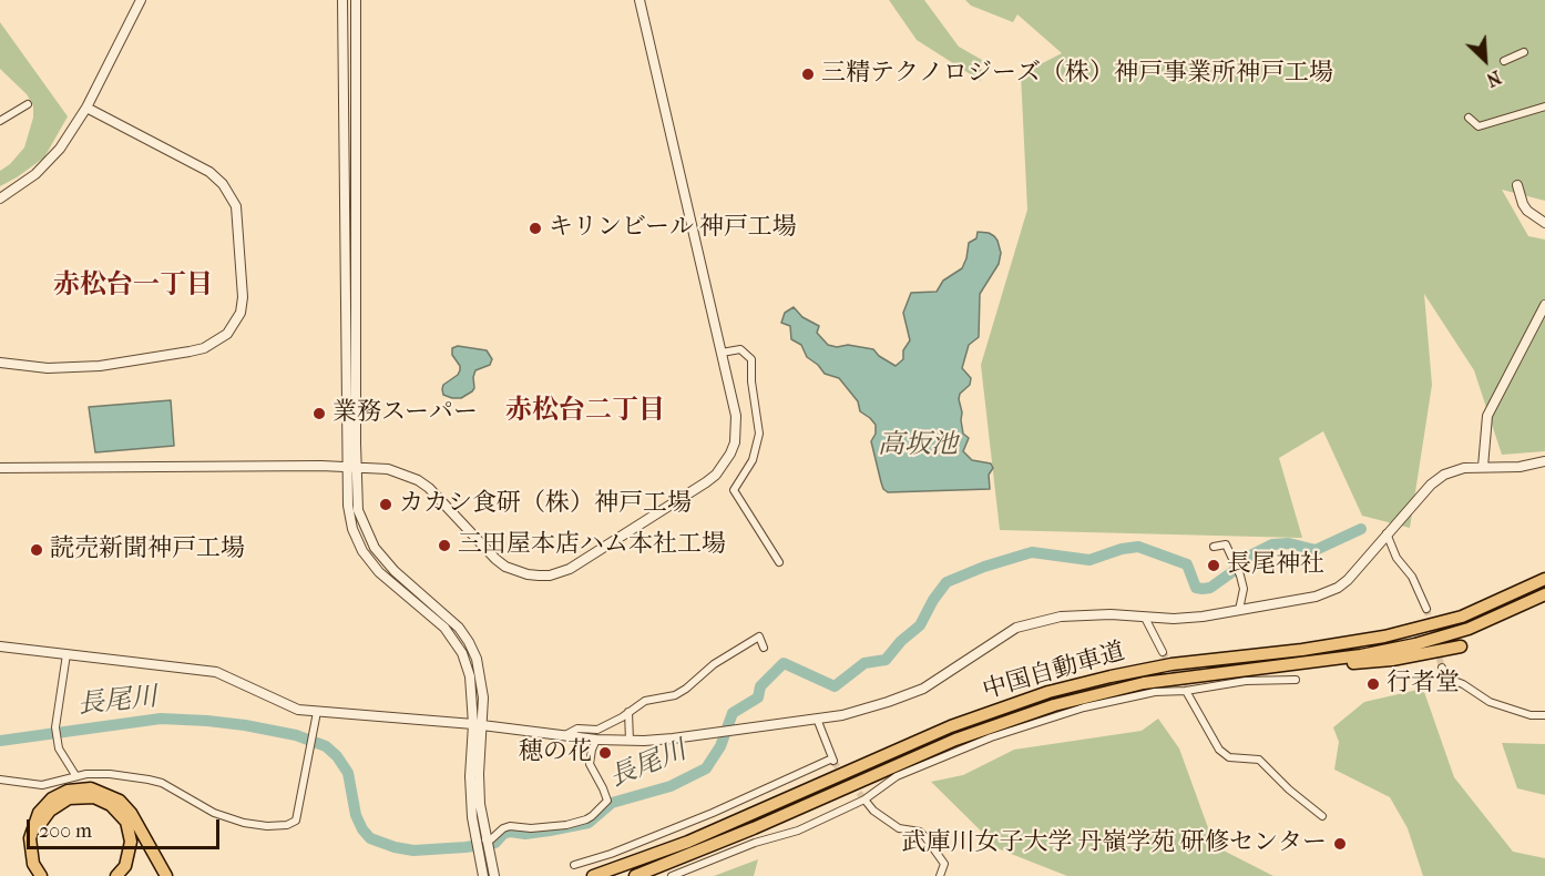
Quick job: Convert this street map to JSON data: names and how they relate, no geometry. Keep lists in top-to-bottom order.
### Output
{
  "streets": {
    "highway": ["中国自動車道"]
  },
  "districts": ["赤松台一丁目", "赤松台二丁目"],
  "water": ["高坂池", "長尾川"],
  "places": [
    "三精テクノロジーズ（株）神戸事業所神戸工場",
    "キリンビール 神戸工場",
    "業務スーパー",
    "カカシ食研（株）神戸工場",
    "三田屋本店ハム本社工場",
    "読売新聞神戸工場",
    "長尾神社",
    "行者堂",
    "穂の花",
    "武庫川女子大学 丹嶺学苑 研修センター"
  ],
  "scale_bar": "200 m",
  "north": "bottom right"
}
